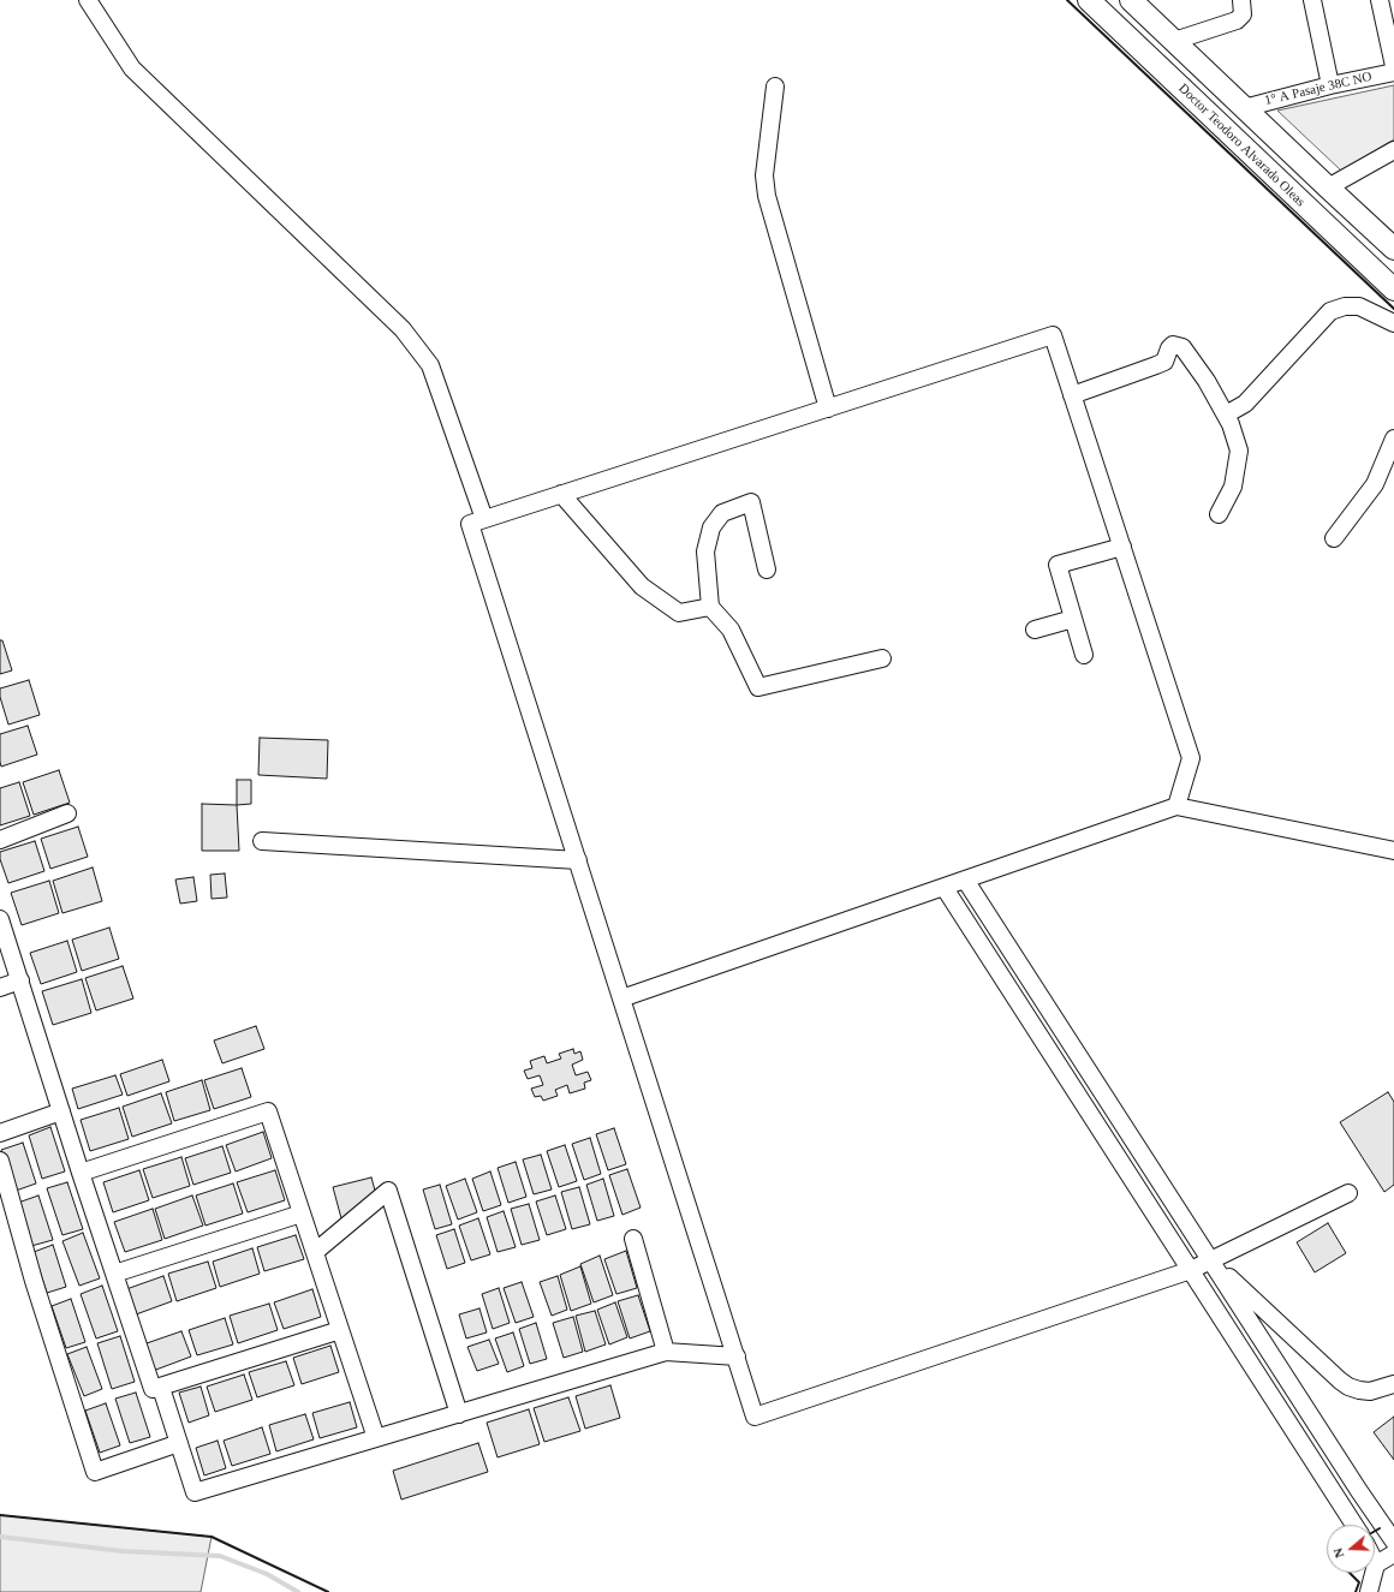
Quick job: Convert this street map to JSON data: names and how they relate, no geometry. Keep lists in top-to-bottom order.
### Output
{
  "streets": {
    "main road": ["Doctor Teodoro Alvarado Oleas"],
    "street": ["1° A Pasaje 38C NO"]
  },
  "north": "left"
}
